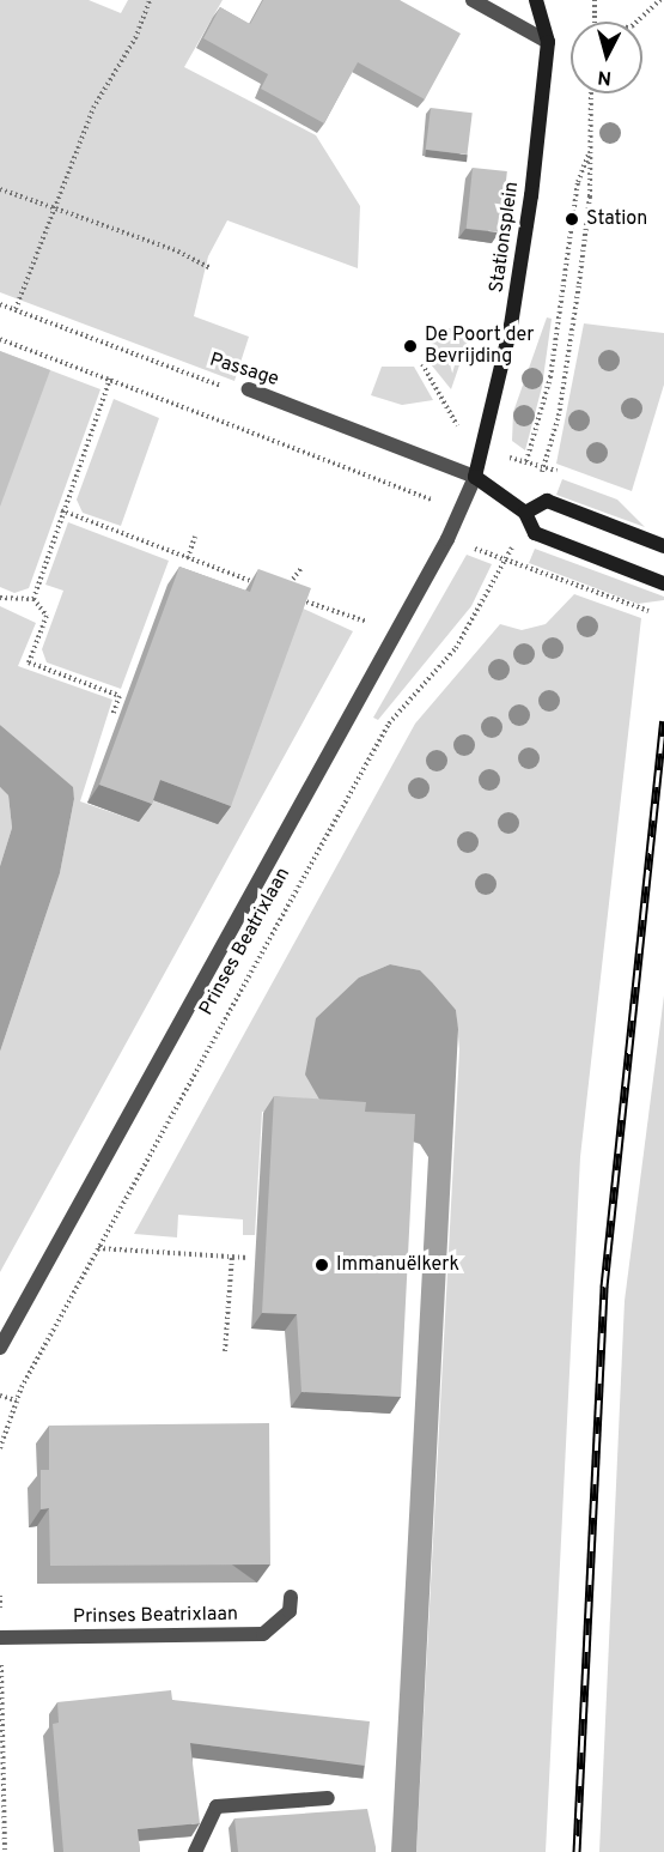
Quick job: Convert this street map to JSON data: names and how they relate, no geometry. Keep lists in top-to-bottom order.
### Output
{
  "streets": {
    "street": ["Stationsplein", "Passage", "Prinses Beatrixlaan"]
  },
  "crossings": [
    ["Stationsplein", "Passage"],
    ["Stationsplein", "Prinses Beatrixlaan"],
    ["Passage", "Prinses Beatrixlaan"]
  ],
  "places": ["Station", "De Poort der Bevrijding", "Immanuëlkerk"],
  "north": "bottom"
}
